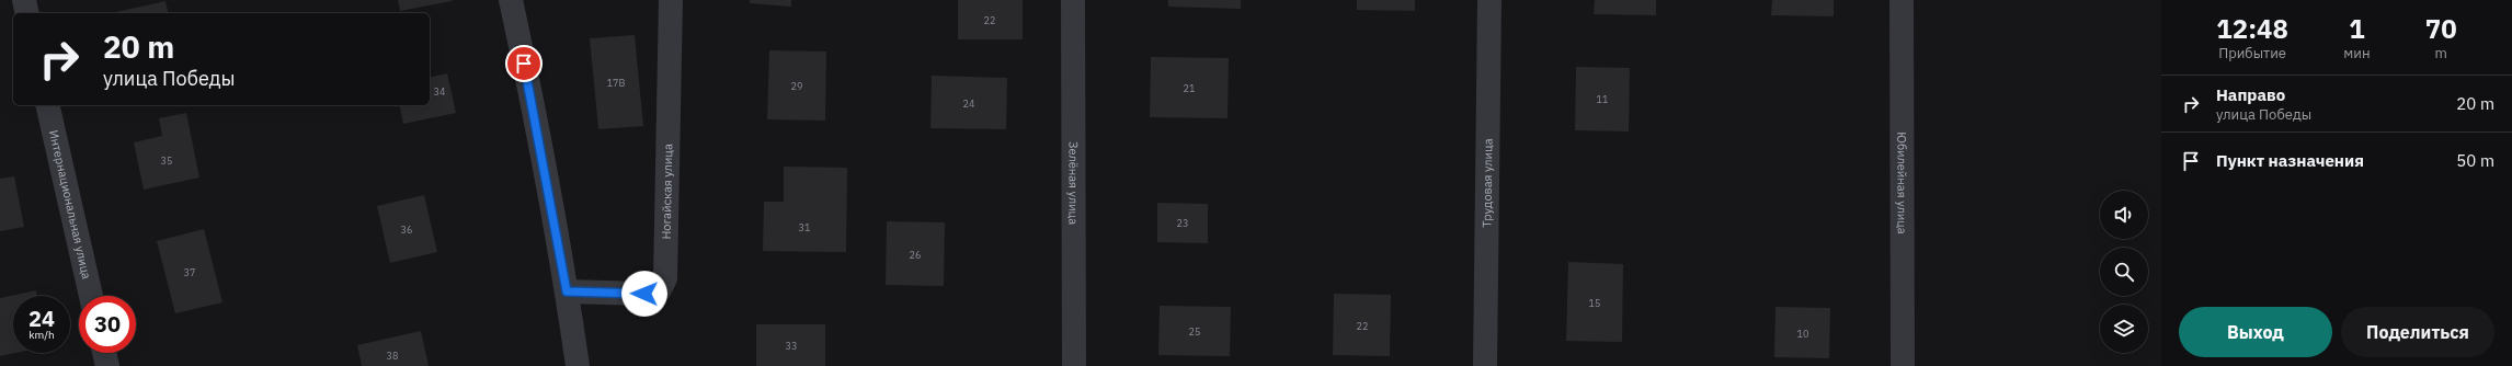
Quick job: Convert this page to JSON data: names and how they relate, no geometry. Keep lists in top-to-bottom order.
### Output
{
  "streets": {
    "street": [
      "Зелёная улица",
      "Трудовая улица",
      "Юбилейная улица",
      "Ногайская улица",
      "Интернациональная улица"
    ]
  },
  "house_numbers": [
    "22",
    "17В",
    "29",
    "21",
    "34",
    "11",
    "24",
    "35",
    "23",
    "31",
    "36",
    "26",
    "37",
    "15",
    "22",
    "25",
    "10",
    "33",
    "38"
  ],
  "page": {
    "eta": [
      "12:48",
      "Прибытие",
      "1",
      "мин",
      "70",
      "m"
    ],
    "turn": ["20 m", "улица Победы"],
    "list": [
      {
        "name": "Направо",
        "note": "улица Победы",
        "value": "20 m"
      },
      {
        "name": "Пункт назначения",
        "value": "50 m"
      }
    ],
    "speed": "24 km/h",
    "limit": "30",
    "buttons": ["Выход", "Поделиться"]
  }
}
